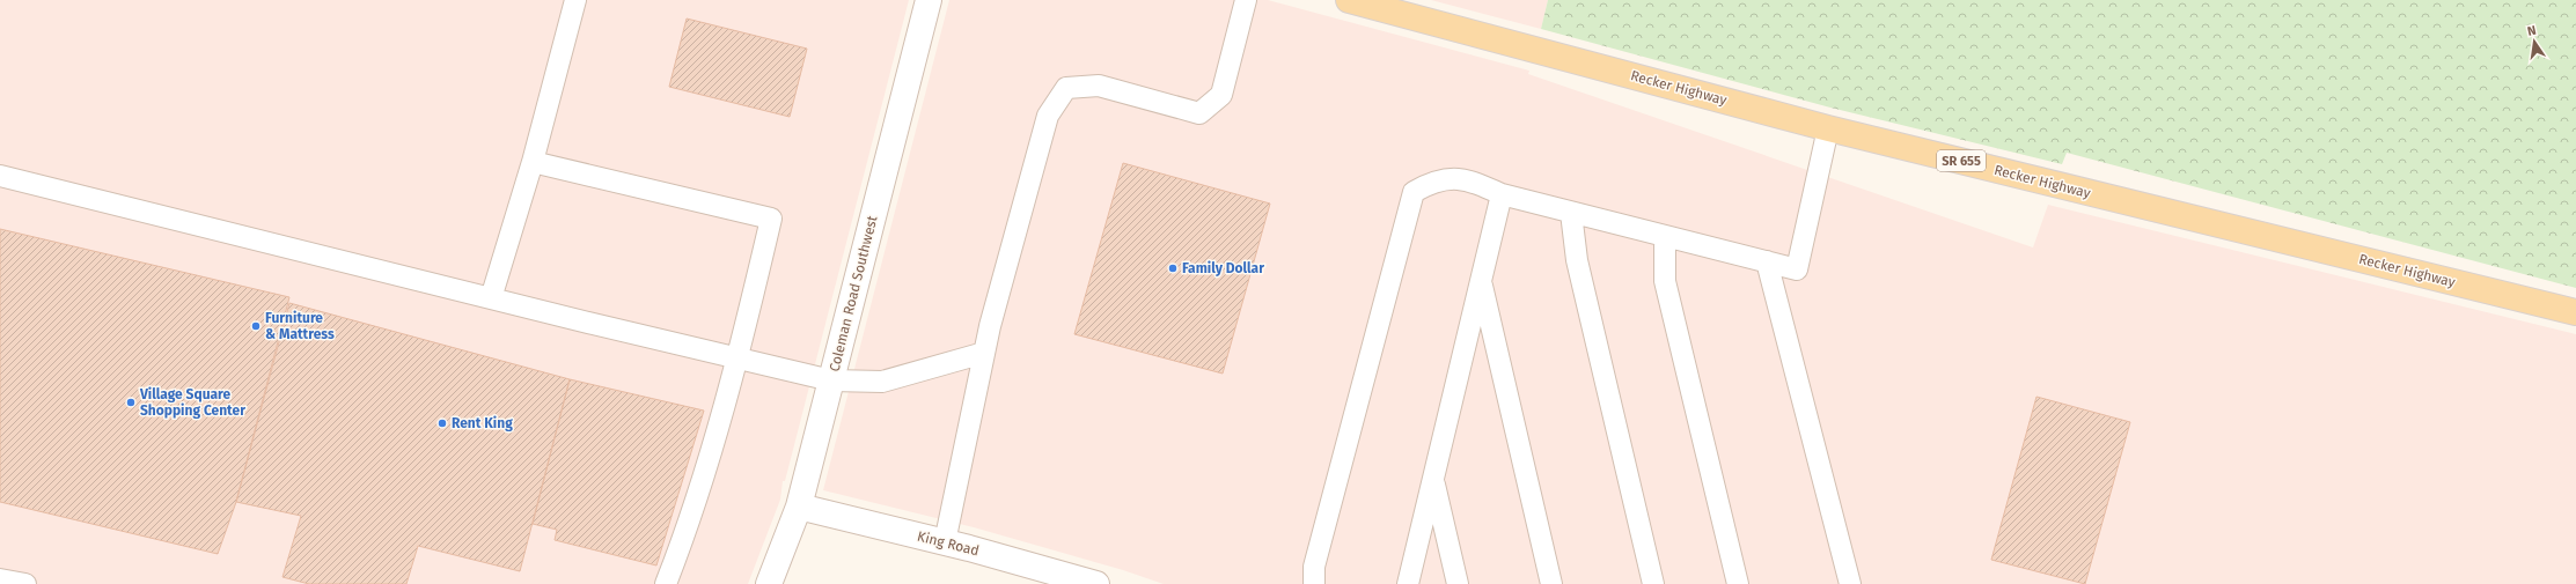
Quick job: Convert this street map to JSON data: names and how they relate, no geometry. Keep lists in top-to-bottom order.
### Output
{
  "streets": {
    "main road": ["Recker Highway", "SR 655"],
    "street": ["Coleman Road Southwest", "King Road"]
  },
  "crossings": [
    ["Coleman Road Southwest", "King Road"]
  ],
  "places": [
    "Family Dollar",
    "Furniture & Mattress",
    "Village Square Shopping Center",
    "Rent King"
  ],
  "north": "top"
}
